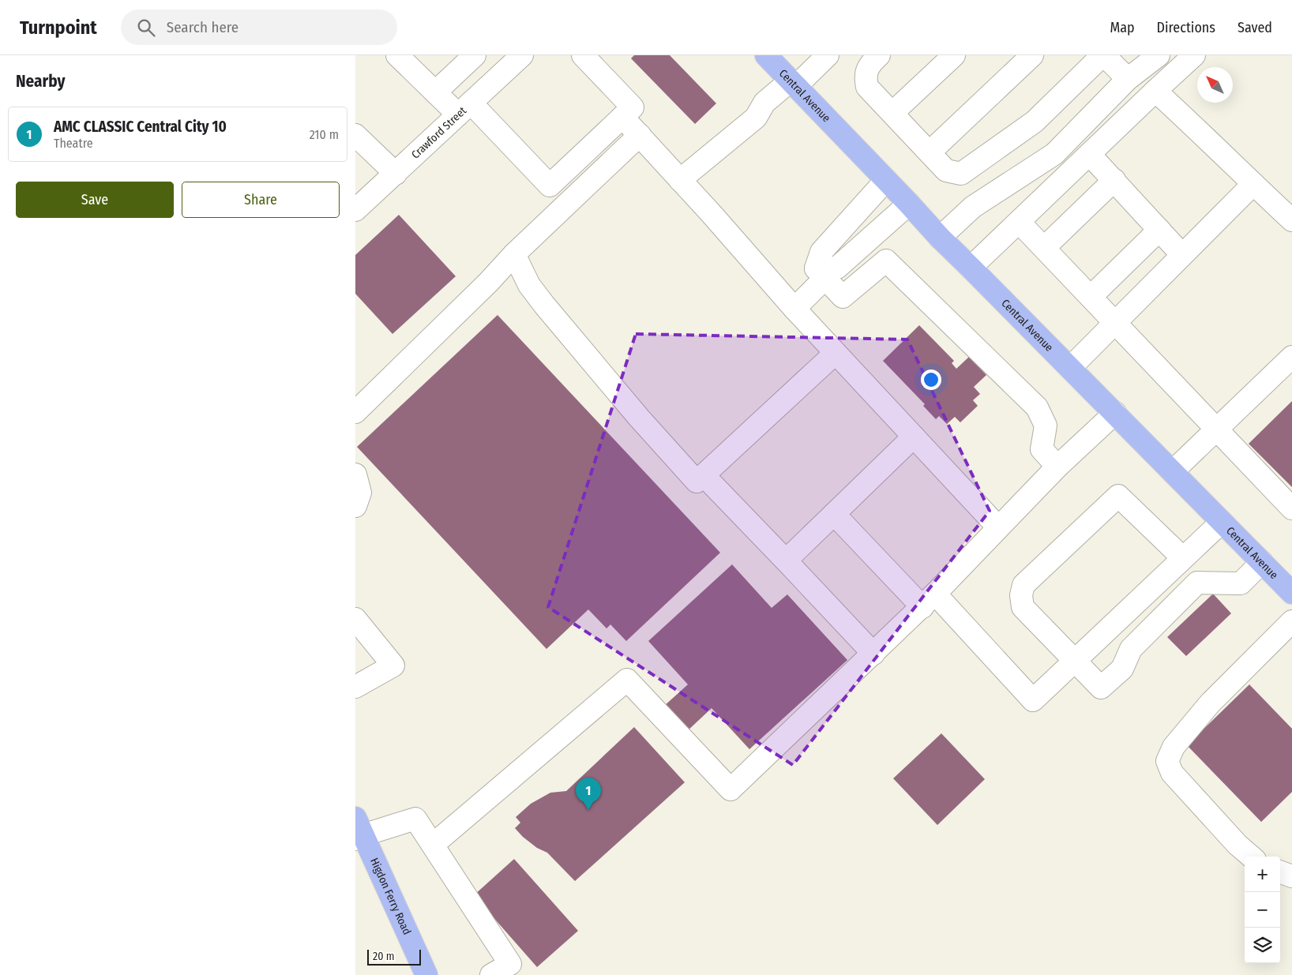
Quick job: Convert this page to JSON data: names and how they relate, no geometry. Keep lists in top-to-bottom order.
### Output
{
  "streets": {
    "main road": ["Central Avenue", "Higdon Ferry Road"],
    "street": ["Crawford Street"]
  },
  "scale_bar": "20 m",
  "north": "top left",
  "page": {
    "header": "Turnpoint",
    "search": "Search here",
    "nav": ["Map", "Directions", "Saved"],
    "heading": "Nearby",
    "list": [
      {
        "mark": "1",
        "name": "AMC CLASSIC Central City 10",
        "note": "Theatre",
        "value": "210 m"
      }
    ],
    "buttons": ["Save", "Share"],
    "pins": "1",
    "map_buttons": ["+", "−"],
    "scale": "20 m"
  }
}
